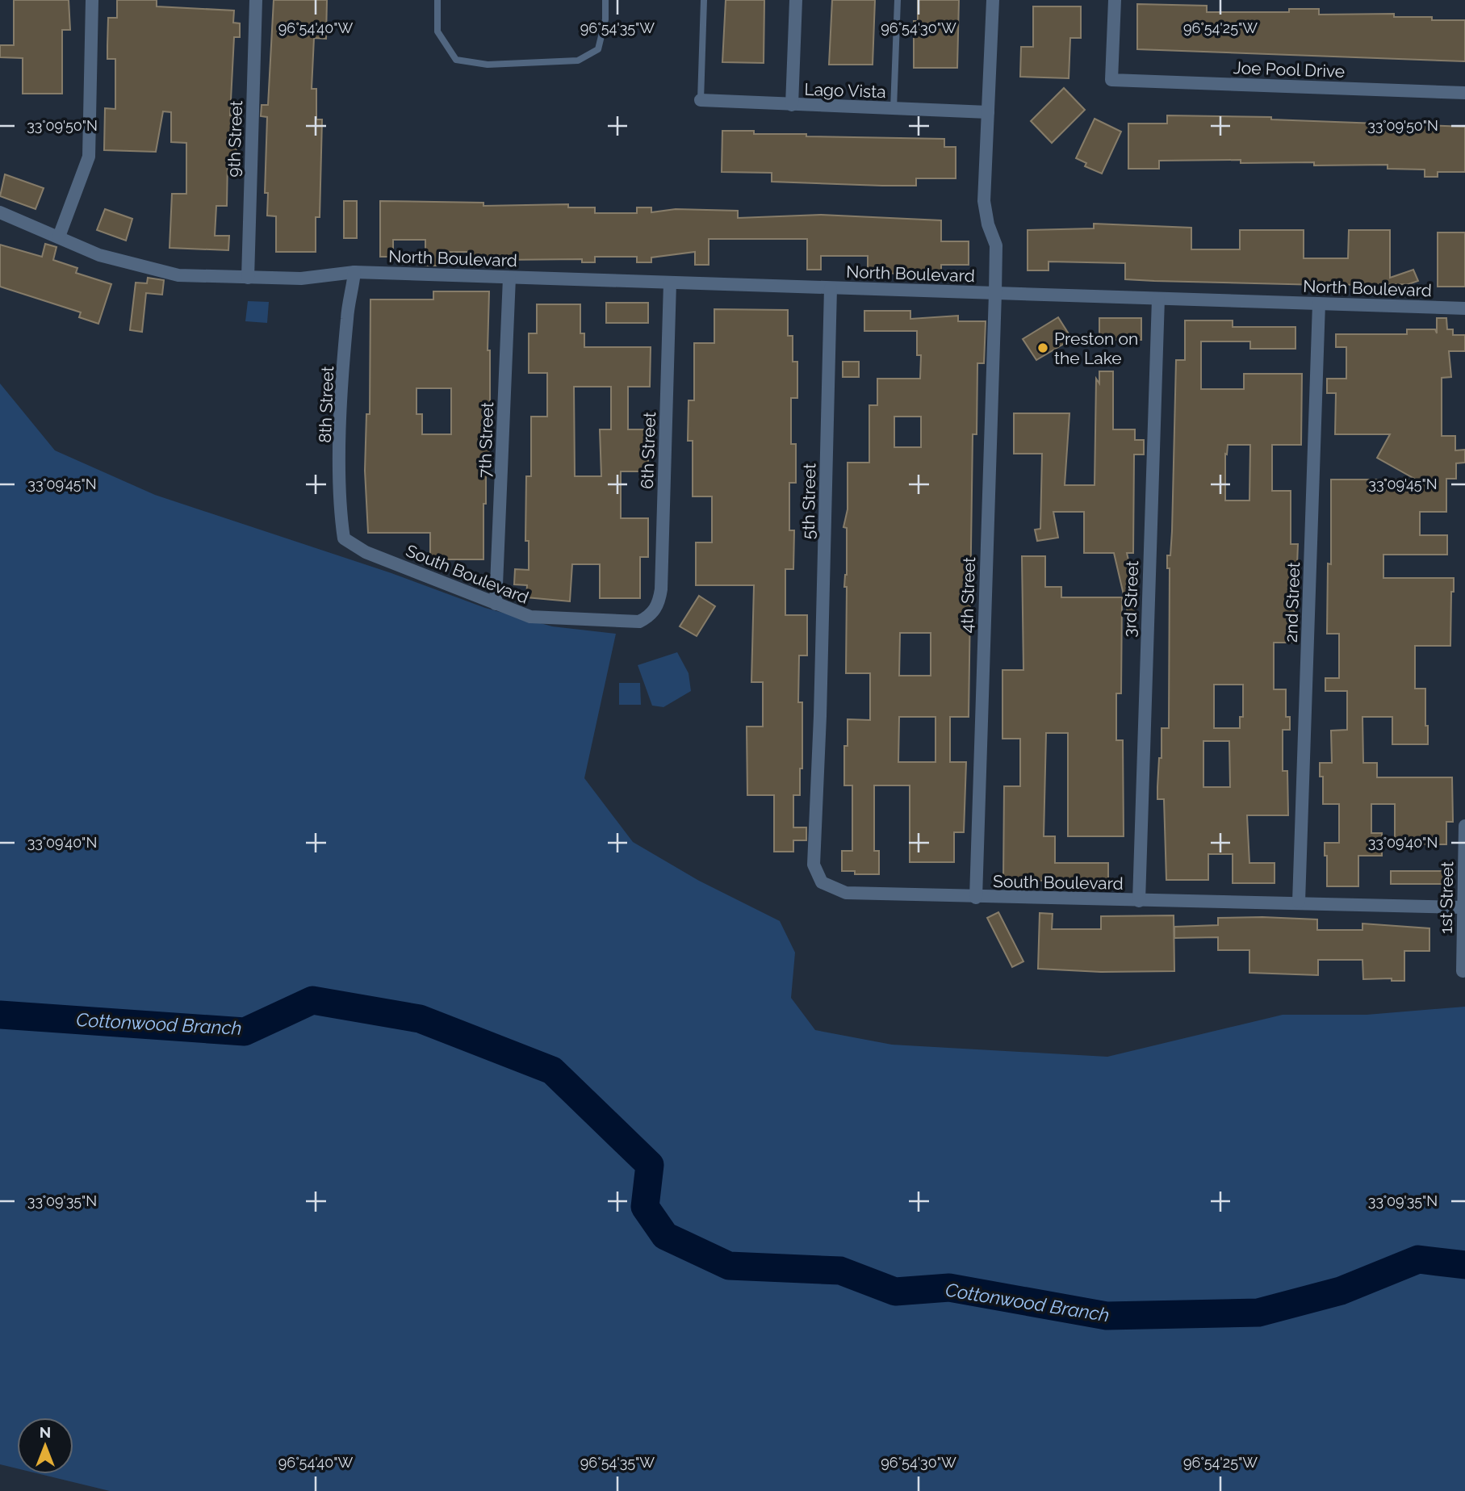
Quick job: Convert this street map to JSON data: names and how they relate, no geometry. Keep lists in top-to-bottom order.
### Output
{
  "streets": {
    "street": [
      "Joe Pool Drive",
      "Lago Vista",
      "9th Street",
      "North Boulevard",
      "8th Street",
      "7th Street",
      "6th Street",
      "5th Street",
      "South Boulevard",
      "4th Street",
      "3rd Street",
      "2nd Street",
      "1st Street"
    ]
  },
  "crossings": [
    ["Lago Vista", "4th Street"],
    ["9th Street", "North Boulevard"],
    ["North Boulevard", "8th Street"],
    ["North Boulevard", "7th Street"],
    ["North Boulevard", "6th Street"],
    ["North Boulevard", "5th Street"],
    ["North Boulevard", "4th Street"],
    ["North Boulevard", "3rd Street"],
    ["North Boulevard", "2nd Street"],
    ["8th Street", "South Boulevard"],
    ["7th Street", "South Boulevard"],
    ["6th Street", "South Boulevard"],
    ["5th Street", "South Boulevard"],
    ["South Boulevard", "4th Street"],
    ["South Boulevard", "3rd Street"],
    ["South Boulevard", "2nd Street"],
    ["South Boulevard", "1st Street"]
  ],
  "water": ["Cottonwood Branch"],
  "places": ["Preston on the Lake"],
  "north": "top",
  "coordinates": [
    "96°54'40\"W",
    "96°54'35\"W",
    "96°54'30\"W",
    "96°54'25\"W",
    "33°09'50\"N",
    "33°09'45\"N",
    "33°09'40\"N",
    "33°09'35\"N"
  ]
}
